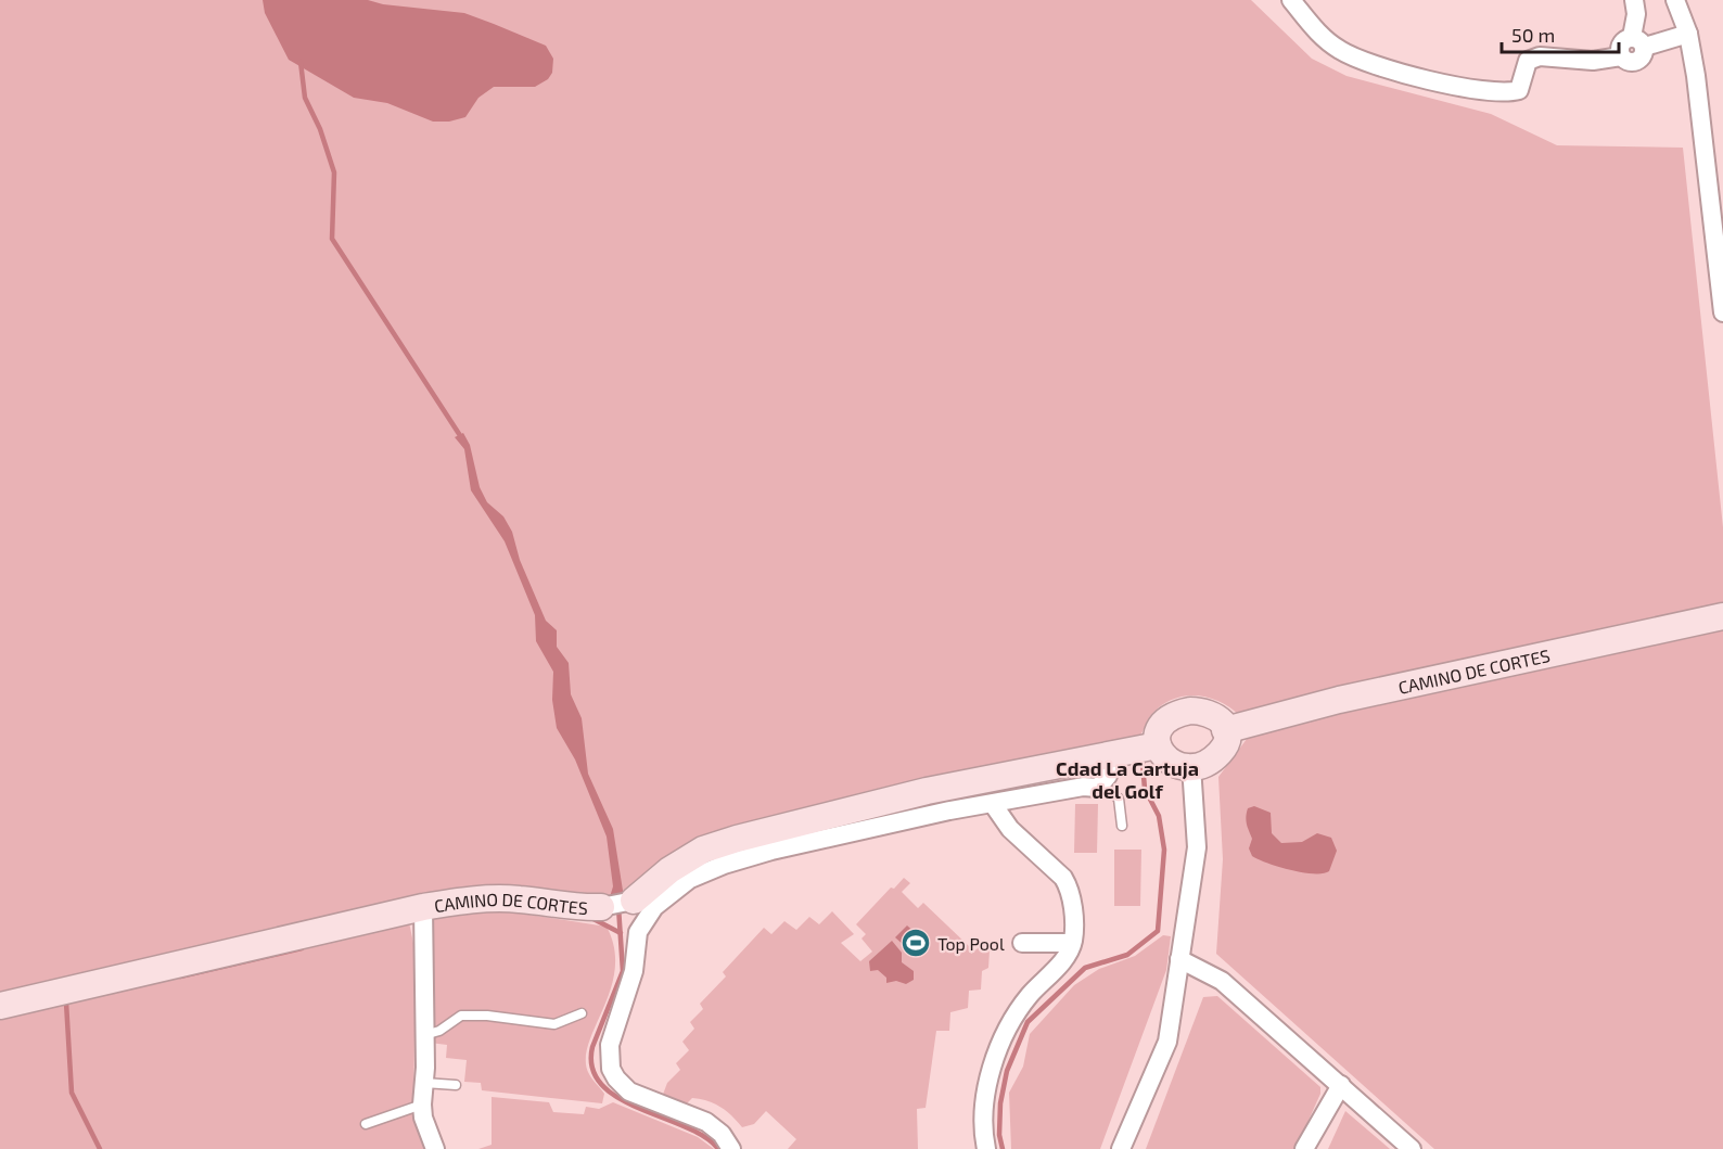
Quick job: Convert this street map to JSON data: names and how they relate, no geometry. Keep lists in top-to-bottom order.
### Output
{
  "streets": {
    "street": ["CAMINO DE CORTES"]
  },
  "districts": ["Cdad La Cartuja del Golf"],
  "places": {
    "sports": ["Top Pool"]
  },
  "scale_bar": "50 m"
}
